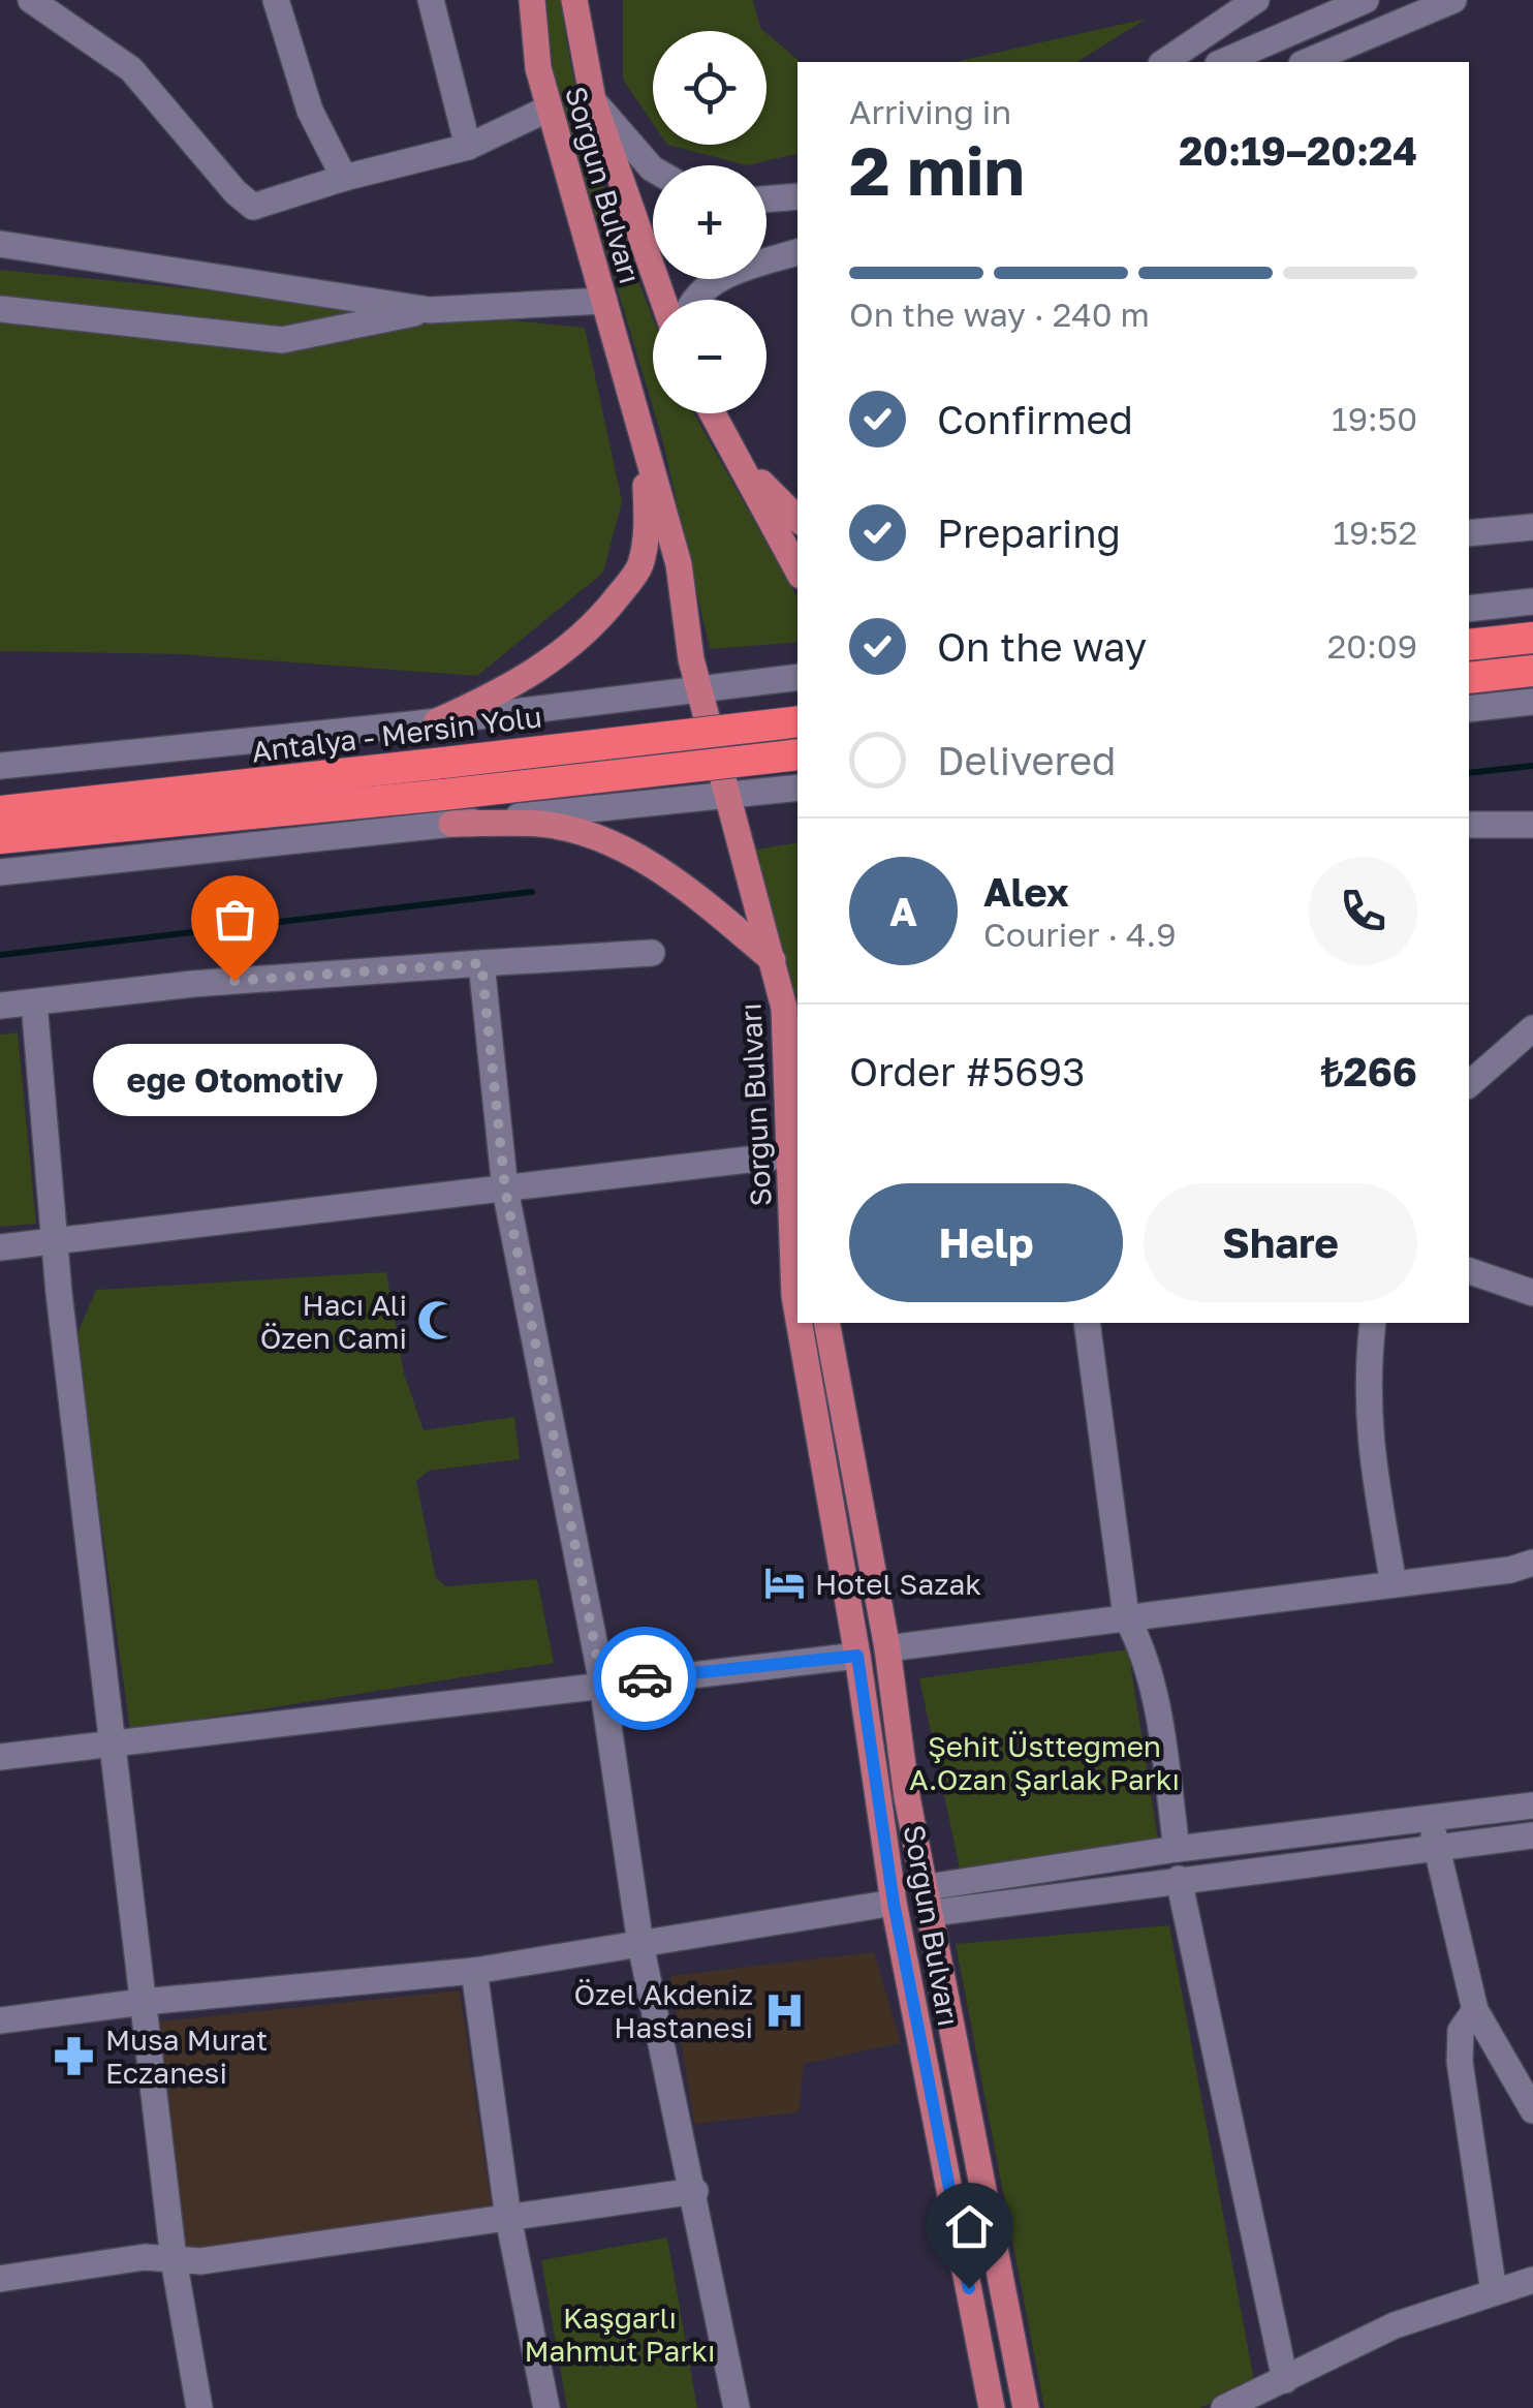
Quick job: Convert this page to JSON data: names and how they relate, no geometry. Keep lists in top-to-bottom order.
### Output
{
  "streets": {
    "highway": ["Antalya - Mersin Yolu"],
    "main road": ["Sorgun Bulvarı"]
  },
  "parks": ["Şehit Üstteğmen A.Ozan Şarlak Parkı", "Kaşgarlı Mahmut Parkı"],
  "places": {
    "other": ["ege Otomotiv"],
    "mosque": ["Hacı Ali Özen Cami"],
    "hotel": ["Hotel Sazak"],
    "hospital": ["Özel Akdeniz Hastanesi"],
    "pharmacy": ["Musa Murat Eczanesi"]
  },
  "page": {
    "map_buttons": ["+", "−"],
    "heading": ["2 min", "Arriving in", "20:19–20:24"],
    "panel": [
      "Alex",
      "Courier · 4.9",
      "Order #5693",
      "₺266"
    ],
    "bar": "On the way · 240 m",
    "list": [
      ["Confirmed", "19:50"],
      ["Preparing", "19:52"],
      ["On the way", "20:09"],
      "Delivered"
    ],
    "round": "A",
    "bubble": "ege Otomotiv",
    "buttons": ["Help", "Share"]
  }
}
